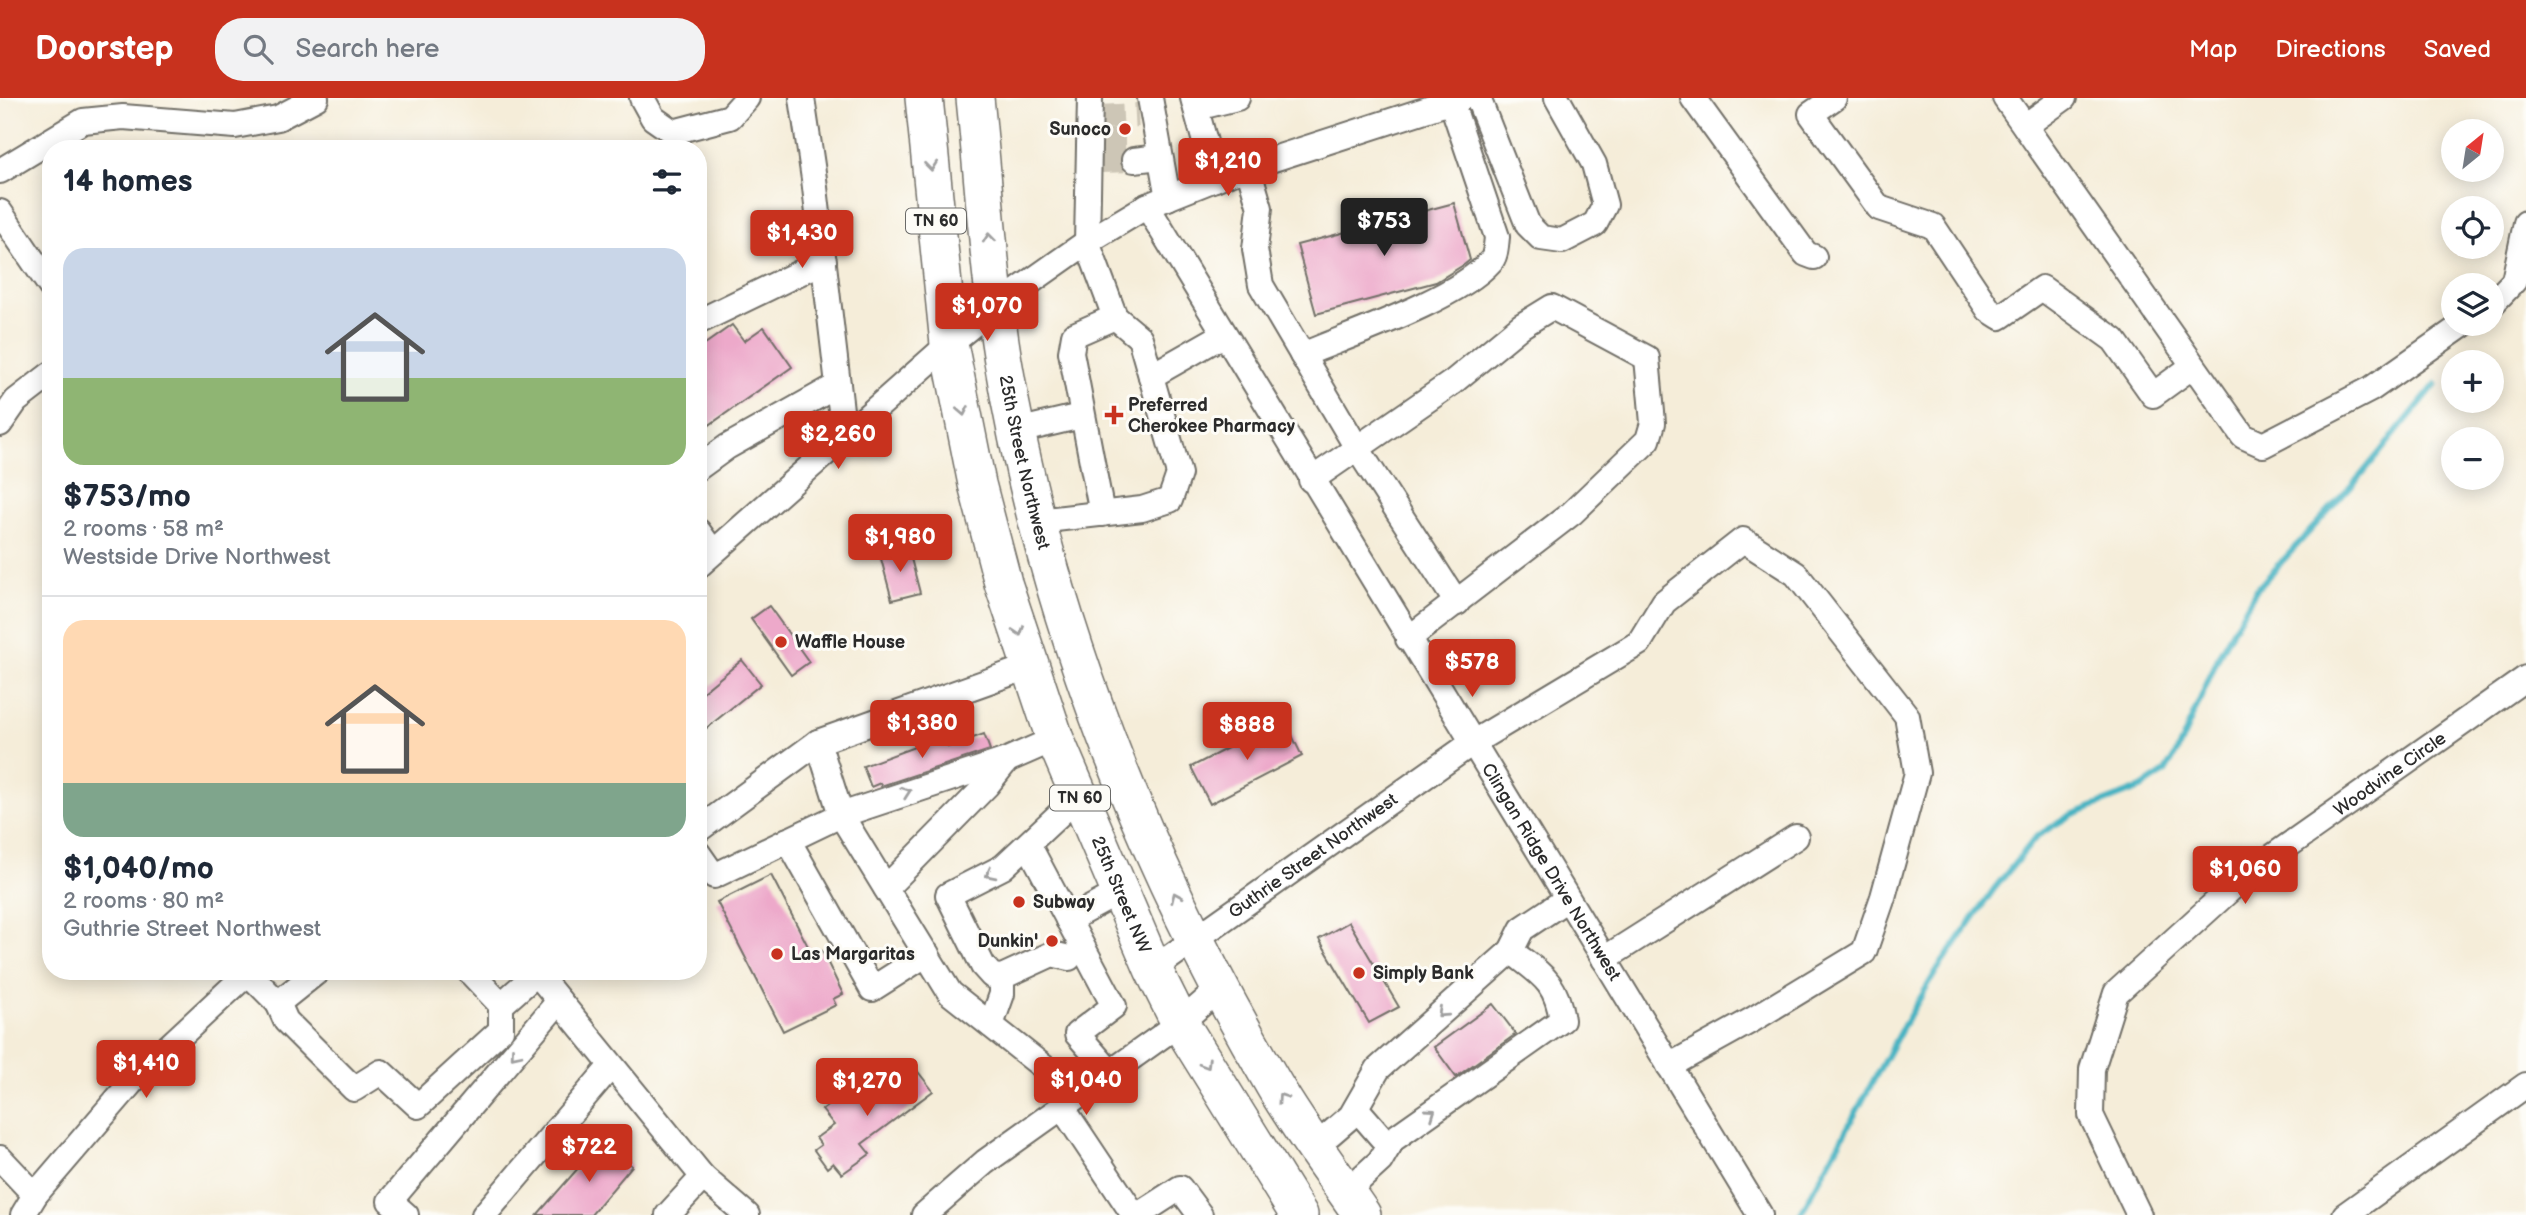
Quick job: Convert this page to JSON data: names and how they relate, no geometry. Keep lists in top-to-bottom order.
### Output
{
  "streets": {
    "highway": ["TN 60", "25th Street Northwest", "25th Street NW"],
    "street": ["Woodvine Circle", "Guthrie Street Northwest", "Clingan Ridge Drive Northwest"]
  },
  "crossings": [
    ["TN 60", "25th Street Northwest"],
    ["TN 60", "Guthrie Street Northwest"],
    ["TN 60", "25th Street NW"],
    ["25th Street Northwest", "Guthrie Street Northwest"],
    ["Guthrie Street Northwest", "Clingan Ridge Drive Northwest"],
    ["Guthrie Street Northwest", "25th Street NW"]
  ],
  "places": {
    "other": [
      "Sunoco",
      "Waffle House",
      "Subway",
      "Dunkin'",
      "Las Margaritas",
      "Simply Bank"
    ],
    "health": ["Preferred Cherokee Pharmacy"]
  },
  "north": "top right",
  "page": {
    "header": "Doorstep",
    "search": "Search here",
    "nav": ["Map", "Directions", "Saved"],
    "map_buttons": ["+", "−"],
    "price": [
      "$1,210",
      "$753",
      "$1,430",
      "$1,070",
      "$2,260",
      "$1,980",
      "$578",
      "$1,380",
      "$888",
      "$1,060",
      "$1,410",
      "$1,040",
      "$1,270",
      "$722"
    ],
    "heading": "14 homes",
    "list": [
      {
        "name": "$753/mo",
        "note": "2 rooms · 58 m² · Westside Drive Northwest"
      },
      {
        "name": "$1,040/mo",
        "note": "2 rooms · 80 m² · Guthrie Street Northwest"
      }
    ]
  }
}
